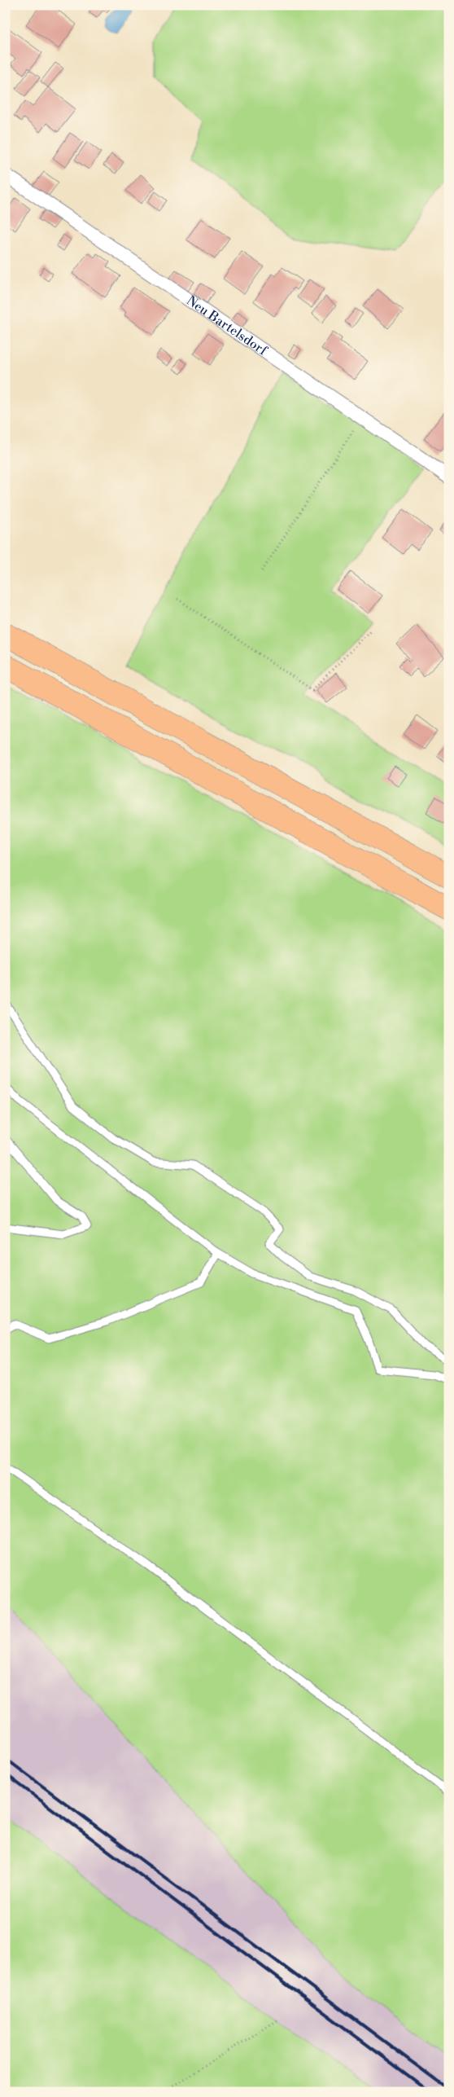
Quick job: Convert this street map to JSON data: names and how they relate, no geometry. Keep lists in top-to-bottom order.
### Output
{
  "streets": {
    "street": ["Neu Bartelsdorf"]
  }
}
